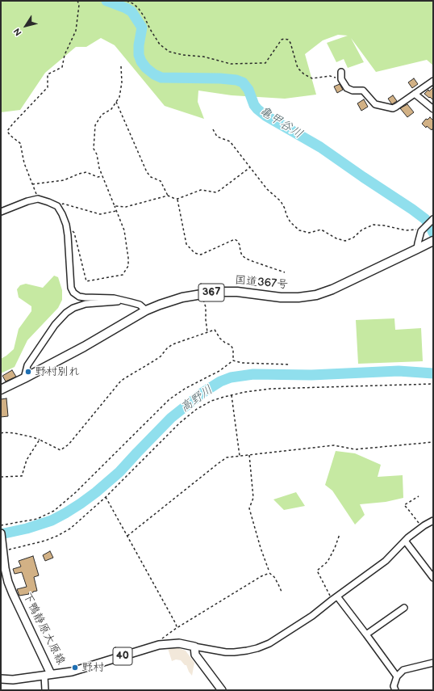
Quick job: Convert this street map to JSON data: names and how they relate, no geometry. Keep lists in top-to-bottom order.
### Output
{
  "streets": {
    "highway": ["国道367号", "367"],
    "main road": ["下鴨静原大原線", "40"]
  },
  "water": ["亀甲谷川", "高野川"],
  "places": ["野村別れ", "野村"],
  "north": "bottom left"
}
